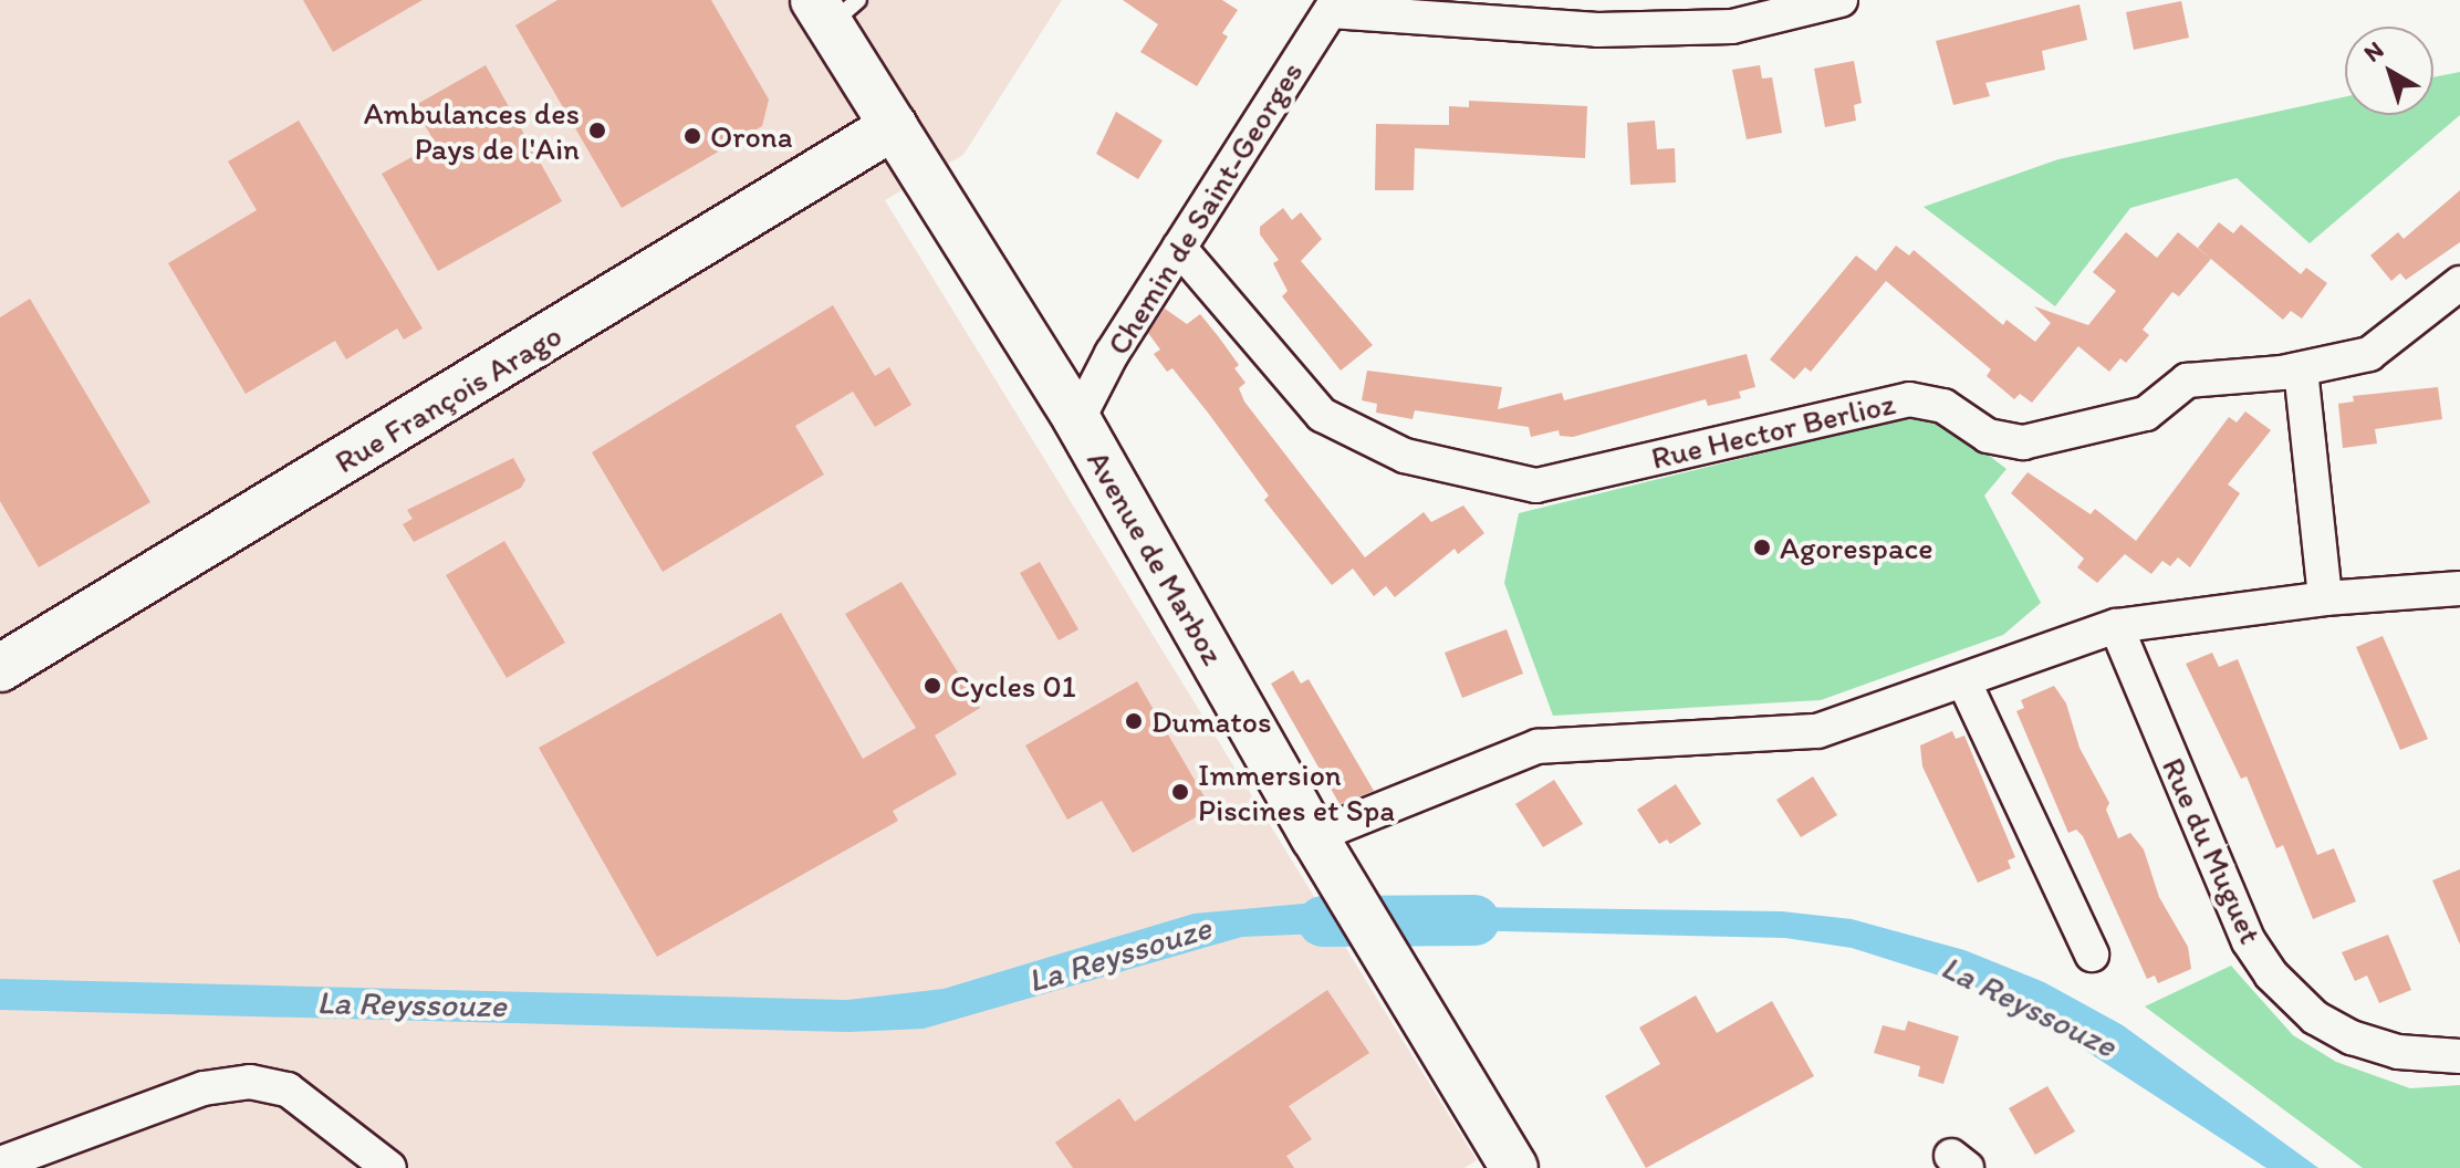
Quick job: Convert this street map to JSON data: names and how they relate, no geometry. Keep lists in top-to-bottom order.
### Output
{
  "streets": {
    "main road": ["Rue François Arago", "Avenue de Marboz"],
    "street": ["Chemin de Saint-Georges", "Rue Hector Berlioz", "Rue du Muguet"]
  },
  "crossings": [
    ["Chemin de Saint-Georges", "Rue Hector Berlioz"],
    ["Chemin de Saint-Georges", "Avenue de Marboz"],
    ["Rue François Arago", "Avenue de Marboz"]
  ],
  "water": ["La Reyssouze"],
  "places": [
    "Ambulances des Pays de l'Ain",
    "Orona",
    "Agorespace",
    "Cycles 01",
    "Dumatos",
    "Immersion Piscines et Spa"
  ],
  "north": "top left"
}
